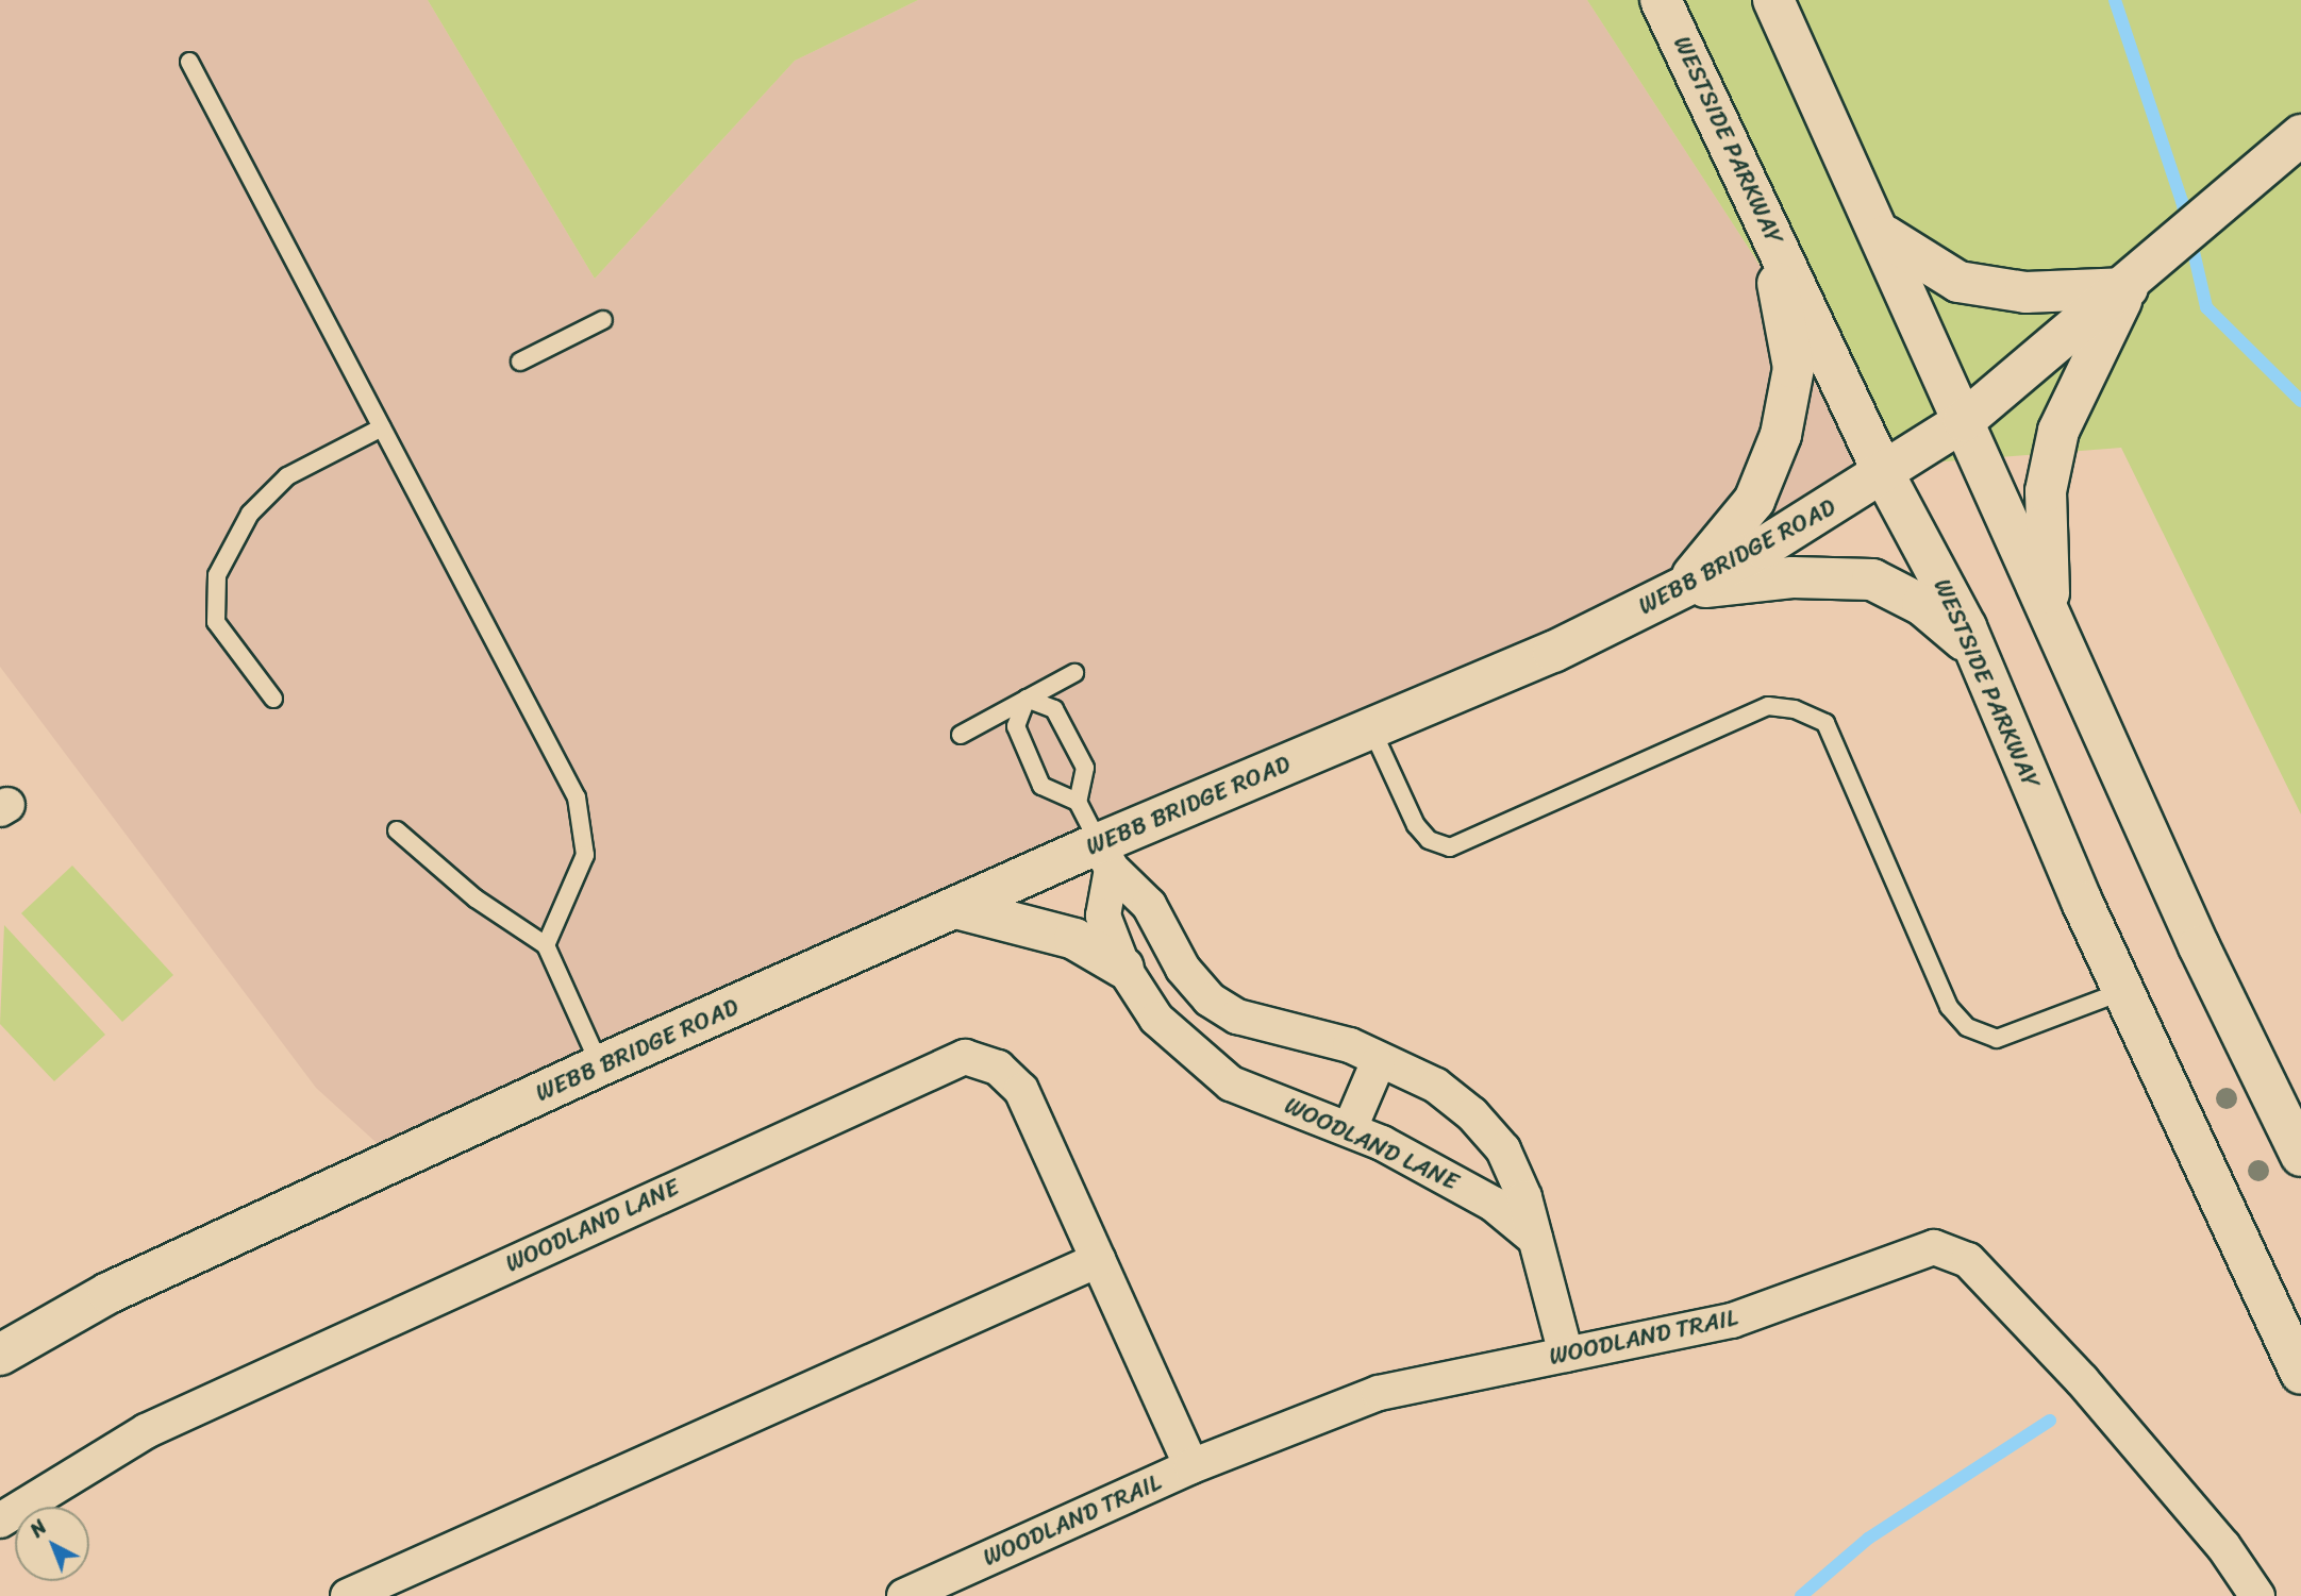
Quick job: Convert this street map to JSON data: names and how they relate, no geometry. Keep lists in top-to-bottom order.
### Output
{
  "streets": {
    "main road": ["WESTSIDE PARKWAY", "WEBB BRIDGE ROAD"],
    "street": ["WOODLAND LANE", "WOODLAND TRAIL"]
  },
  "crossings": [
    ["WESTSIDE PARKWAY", "WEBB BRIDGE ROAD"],
    ["WEBB BRIDGE ROAD", "WOODLAND LANE"],
    ["WOODLAND LANE", "WOODLAND TRAIL"]
  ],
  "north": "top left"
}
